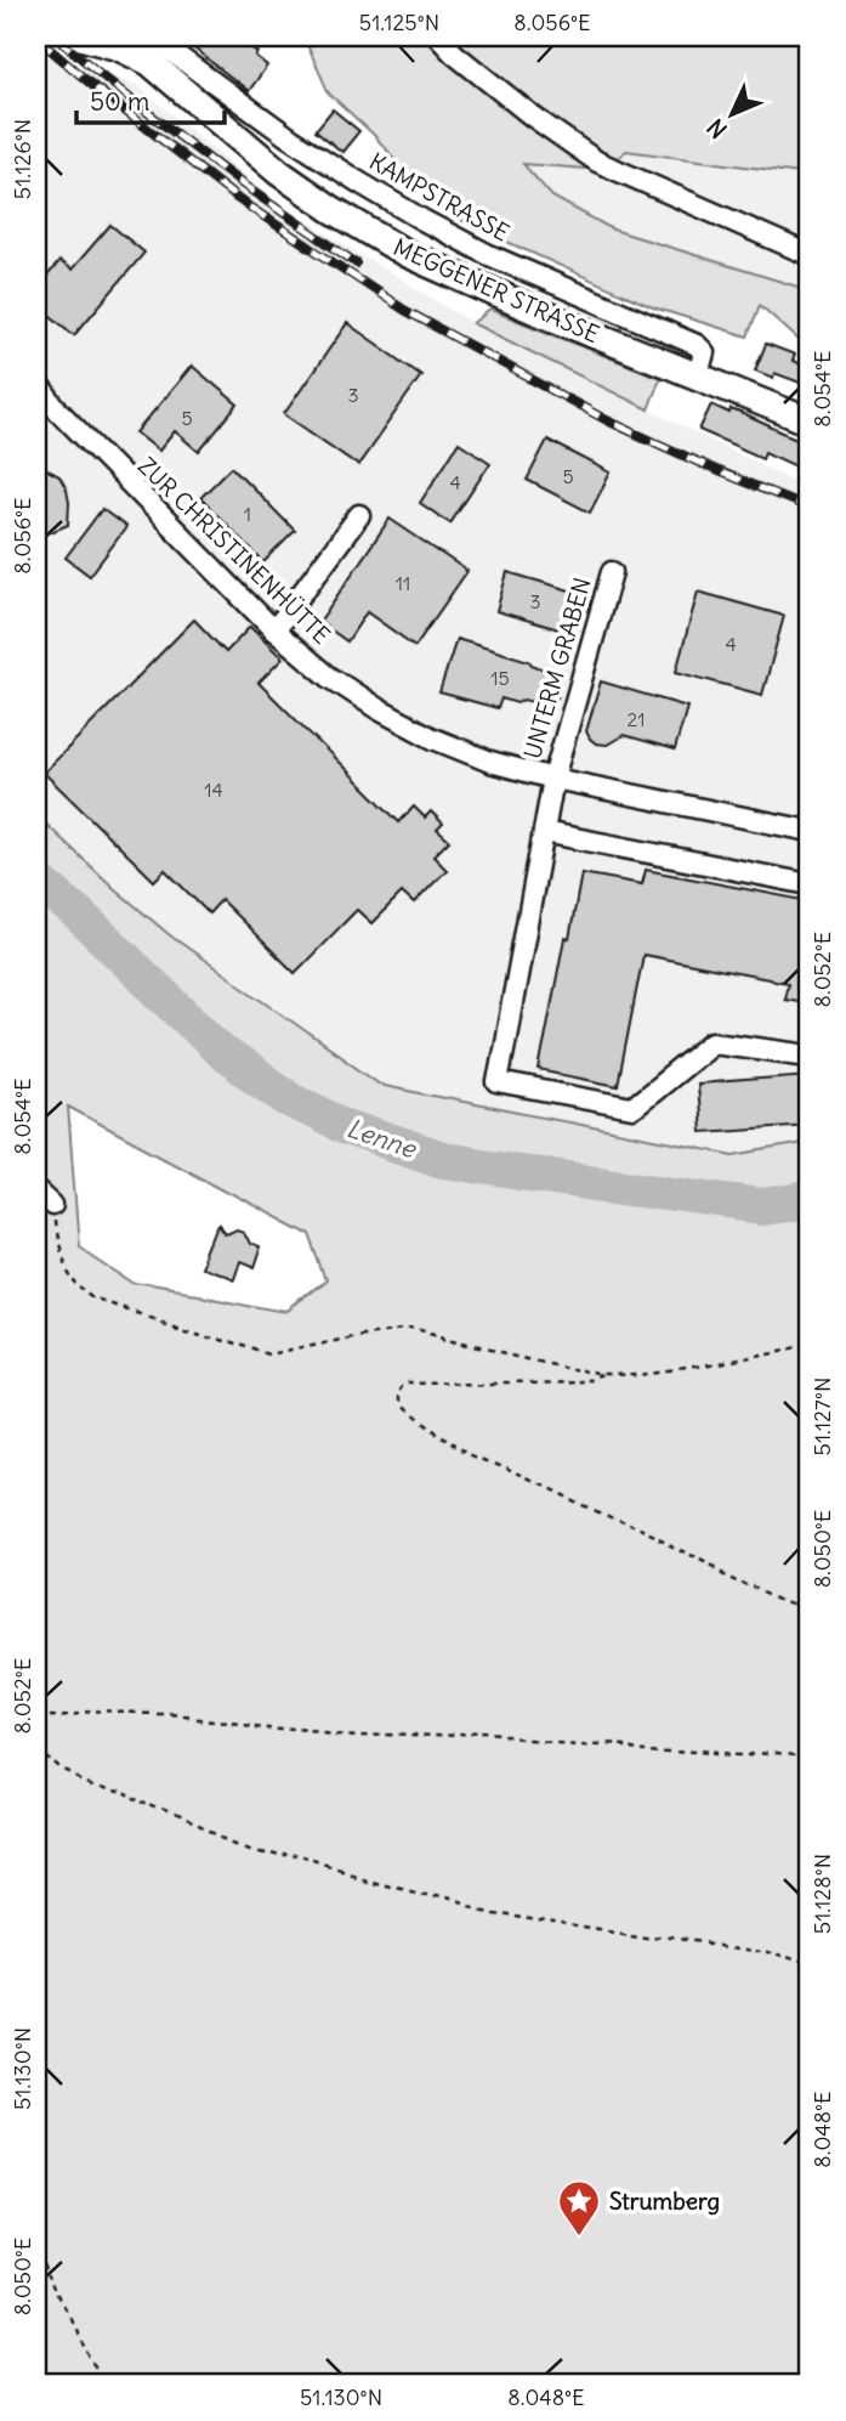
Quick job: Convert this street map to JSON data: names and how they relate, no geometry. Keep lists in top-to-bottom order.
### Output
{
  "streets": {
    "main road": ["MEGGENER STRASSE"],
    "street": ["KAMPSTRASSE", "ZUR CHRISTINENHÜTTE", "UNTERM GRABEN"]
  },
  "crossings": [
    ["KAMPSTRASSE", "MEGGENER STRASSE"],
    ["ZUR CHRISTINENHÜTTE", "UNTERM GRABEN"]
  ],
  "water": ["Lenne"],
  "places": {
    "place": ["Strumberg"]
  },
  "house_numbers": [
    "3",
    "5",
    "5",
    "4",
    "1",
    "11",
    "3",
    "4",
    "15",
    "21",
    "14"
  ],
  "scale_bar": "50 m",
  "north": "bottom left",
  "coordinates": [
    "51.125°N",
    "8.056°E",
    "51.126°N",
    "8.054°E",
    "8.052°E",
    "51.127°N",
    "8.050°E",
    "51.128°N",
    "51.130°N",
    "8.048°E"
  ]
}
